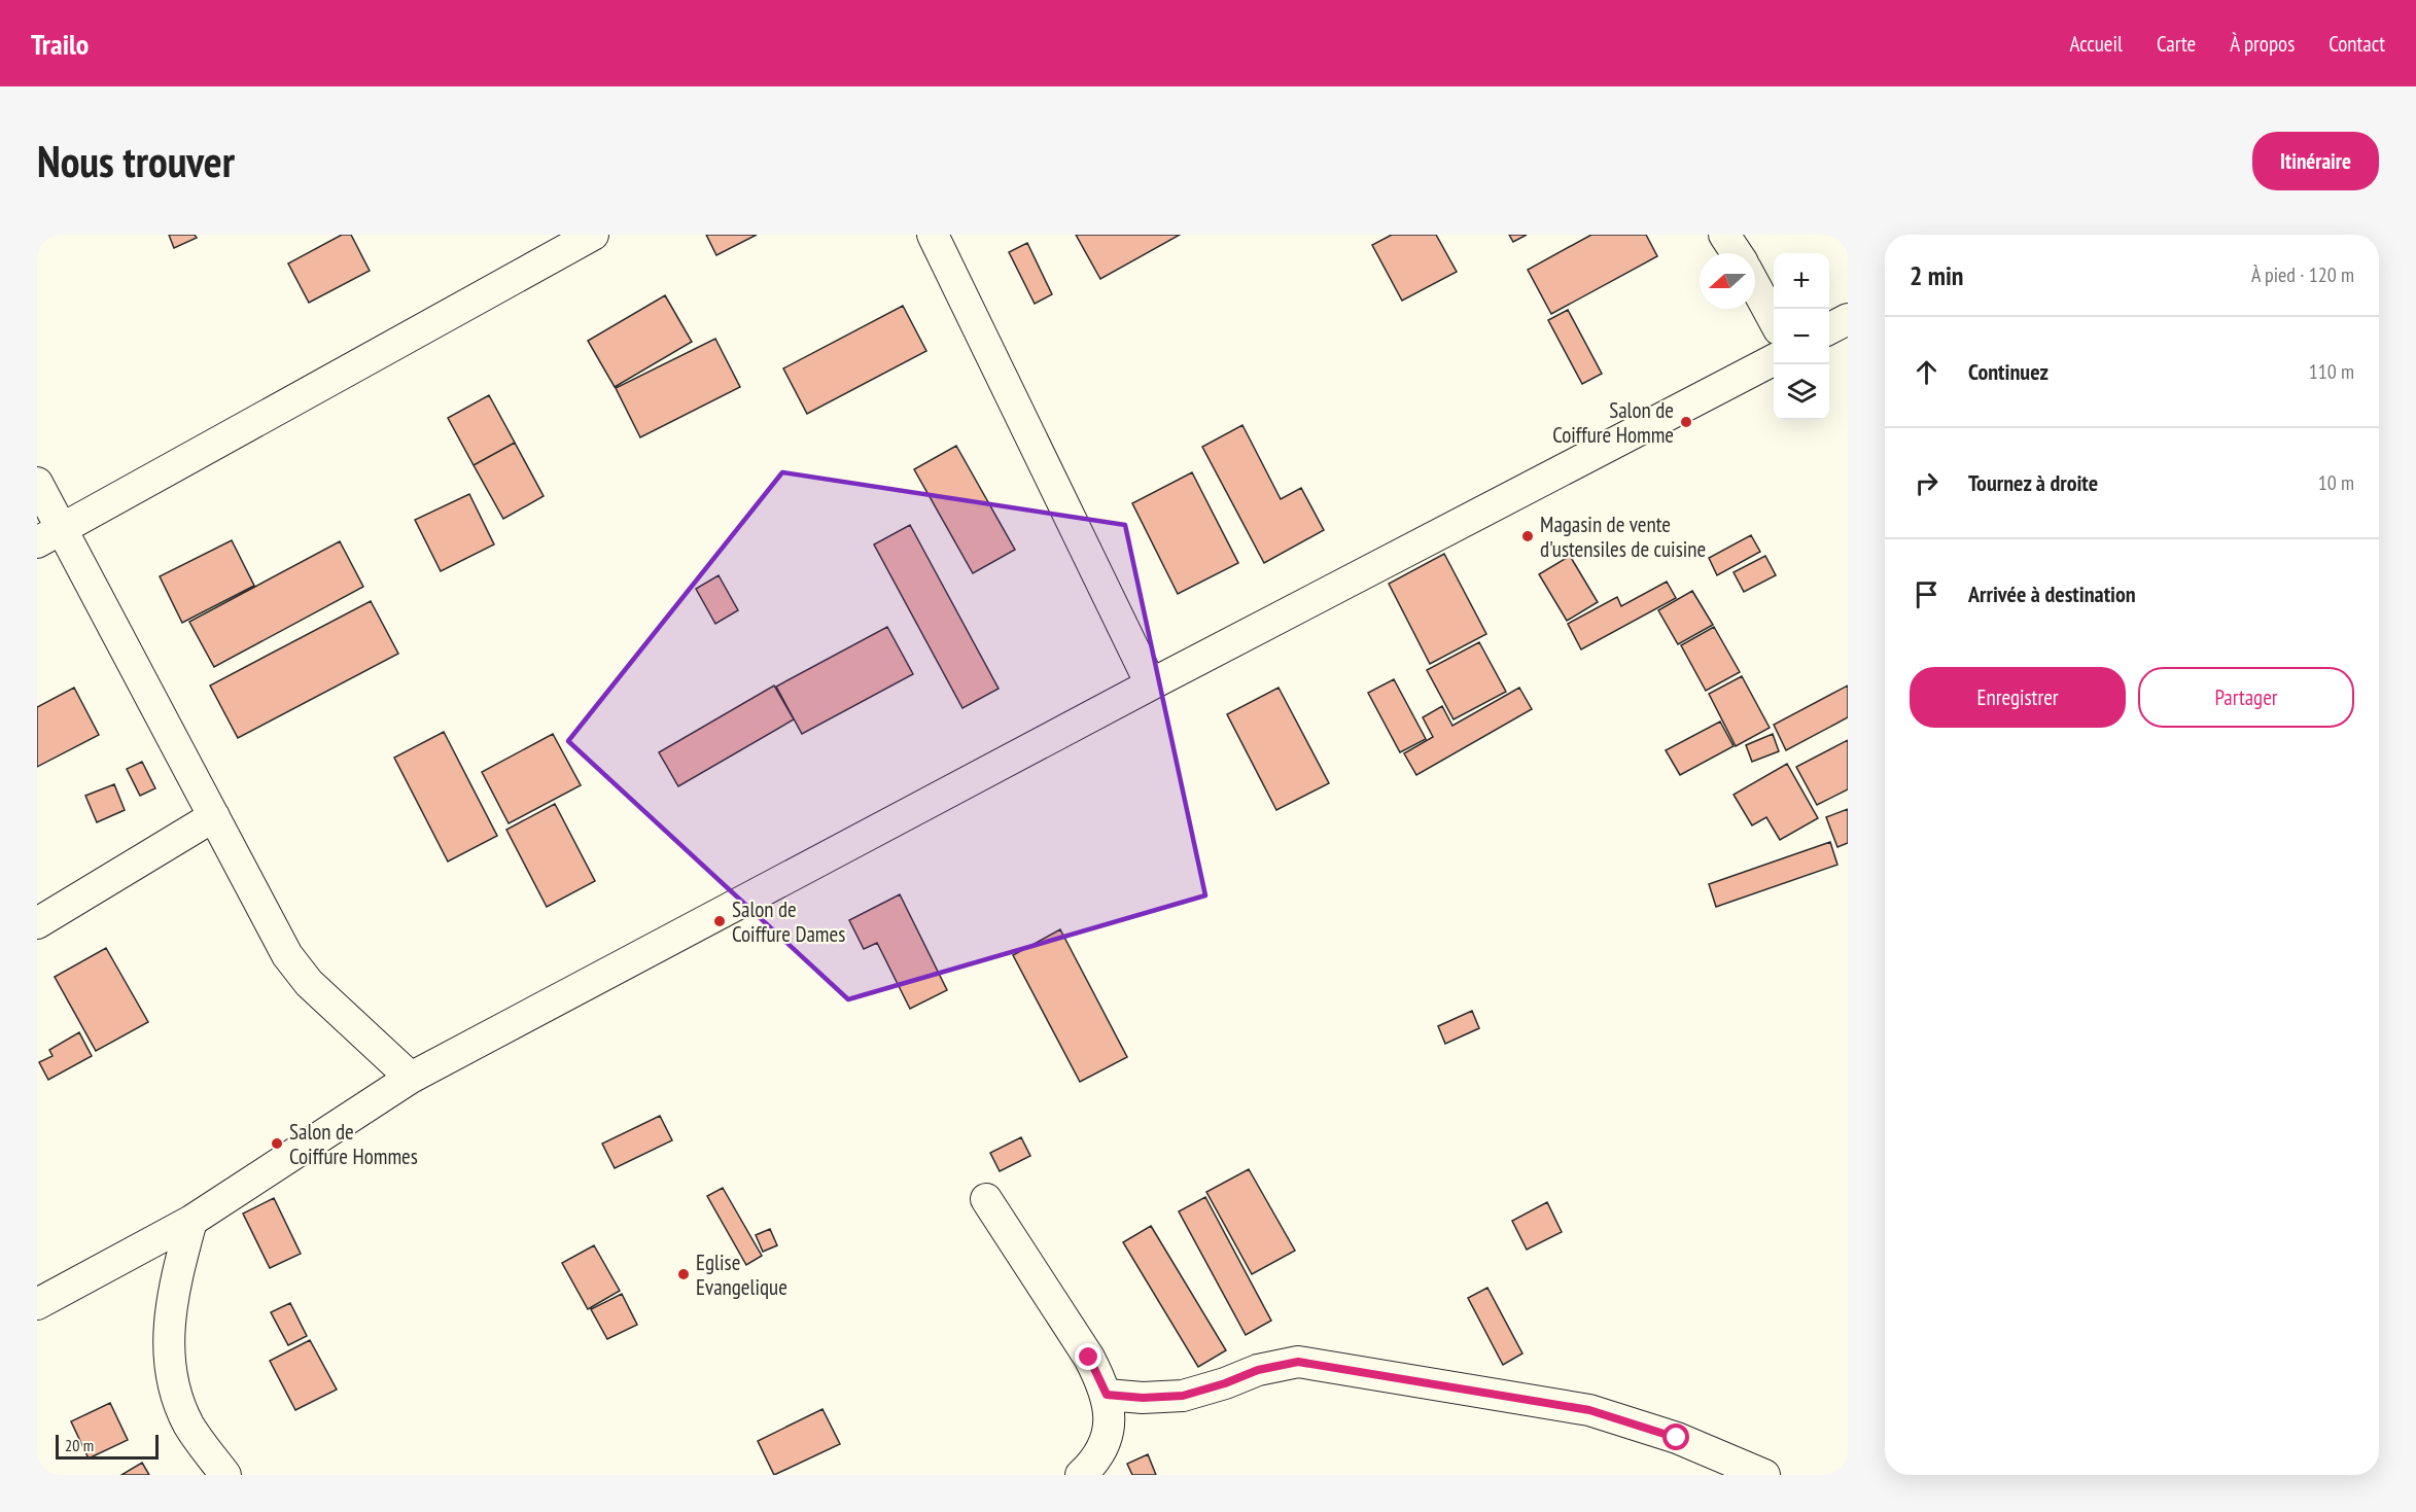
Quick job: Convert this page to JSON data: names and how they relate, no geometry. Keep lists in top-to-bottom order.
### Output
{
  "places": [
    "Salon de Coiffure Homme",
    "Magasin de vente d'ustensiles de cuisine",
    "Salon de Coiffure Dames",
    "Salon de Coiffure Hommes",
    "Eglise Evangelique"
  ],
  "scale_bar": "20 m",
  "north": "left",
  "page": {
    "header": "Trailo",
    "nav": [
      "Accueil",
      "Carte",
      "À propos",
      "Contact"
    ],
    "buttons": [
      "Itinéraire",
      ["Enregistrer", "Partager"]
    ],
    "title": "Nous trouver",
    "heading": ["2 min", "À pied · 120 m"],
    "map_buttons": ["+", "−"],
    "list": [
      ["Continuez", "110 m"],
      ["Tournez à droite", "10 m"],
      "Arrivée à destination"
    ],
    "scale": "20 m"
  }
}
